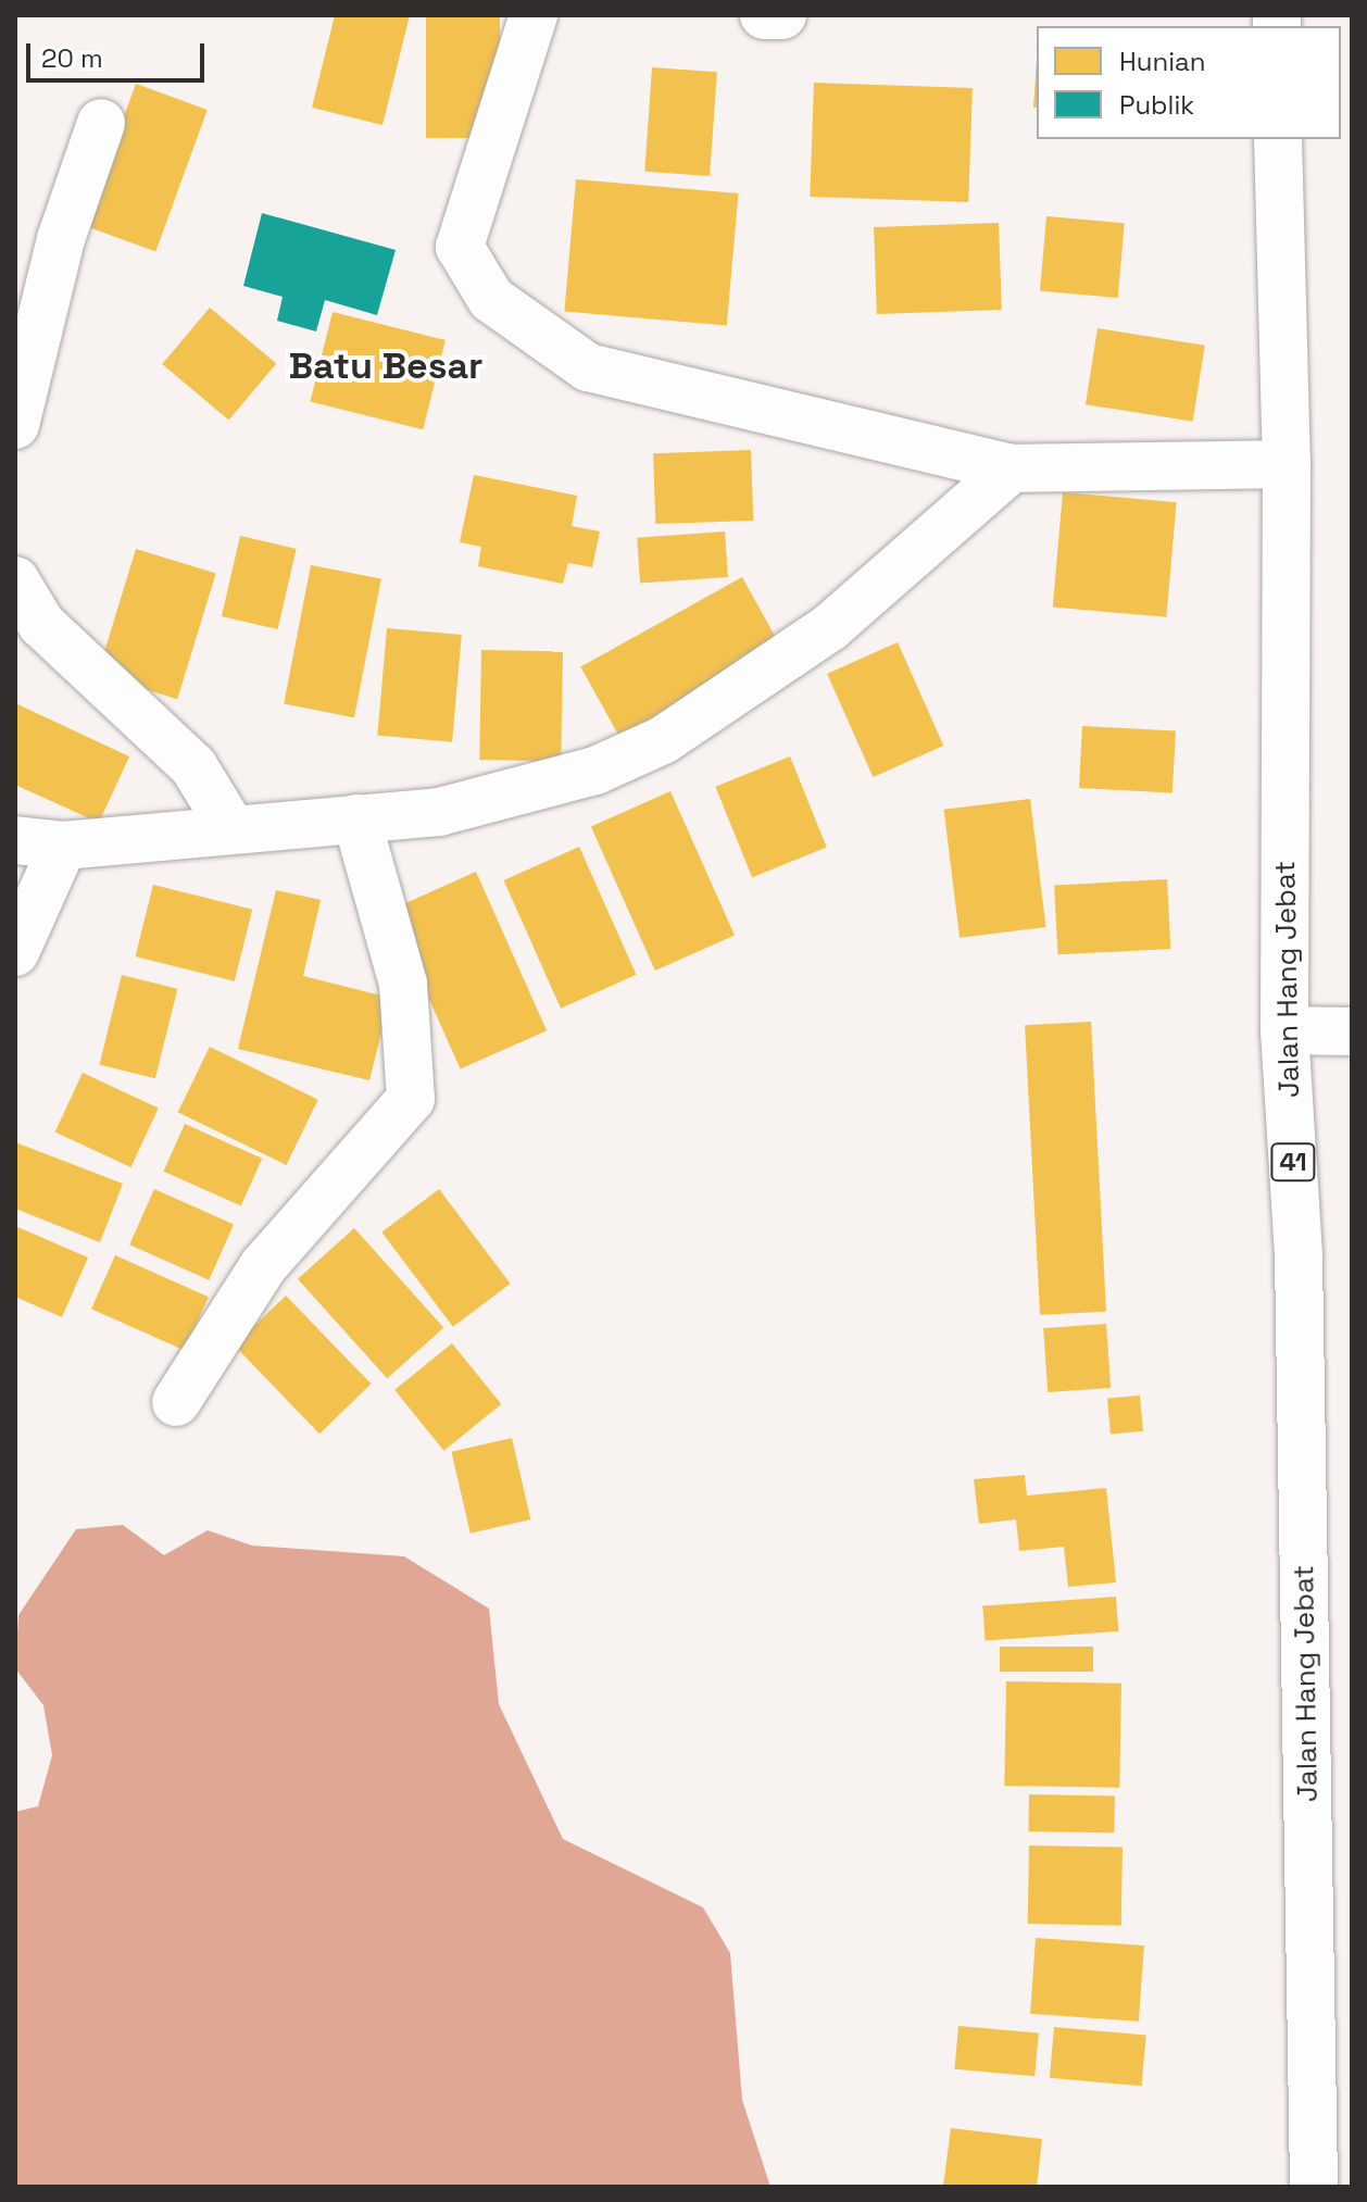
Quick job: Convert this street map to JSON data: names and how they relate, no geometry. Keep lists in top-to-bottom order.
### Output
{
  "streets": {
    "main road": ["Jalan Hang Jebat", "41"]
  },
  "districts": ["Batu Besar"],
  "legend": ["Hunian", "Publik"],
  "scale_bar": "20 m"
}
